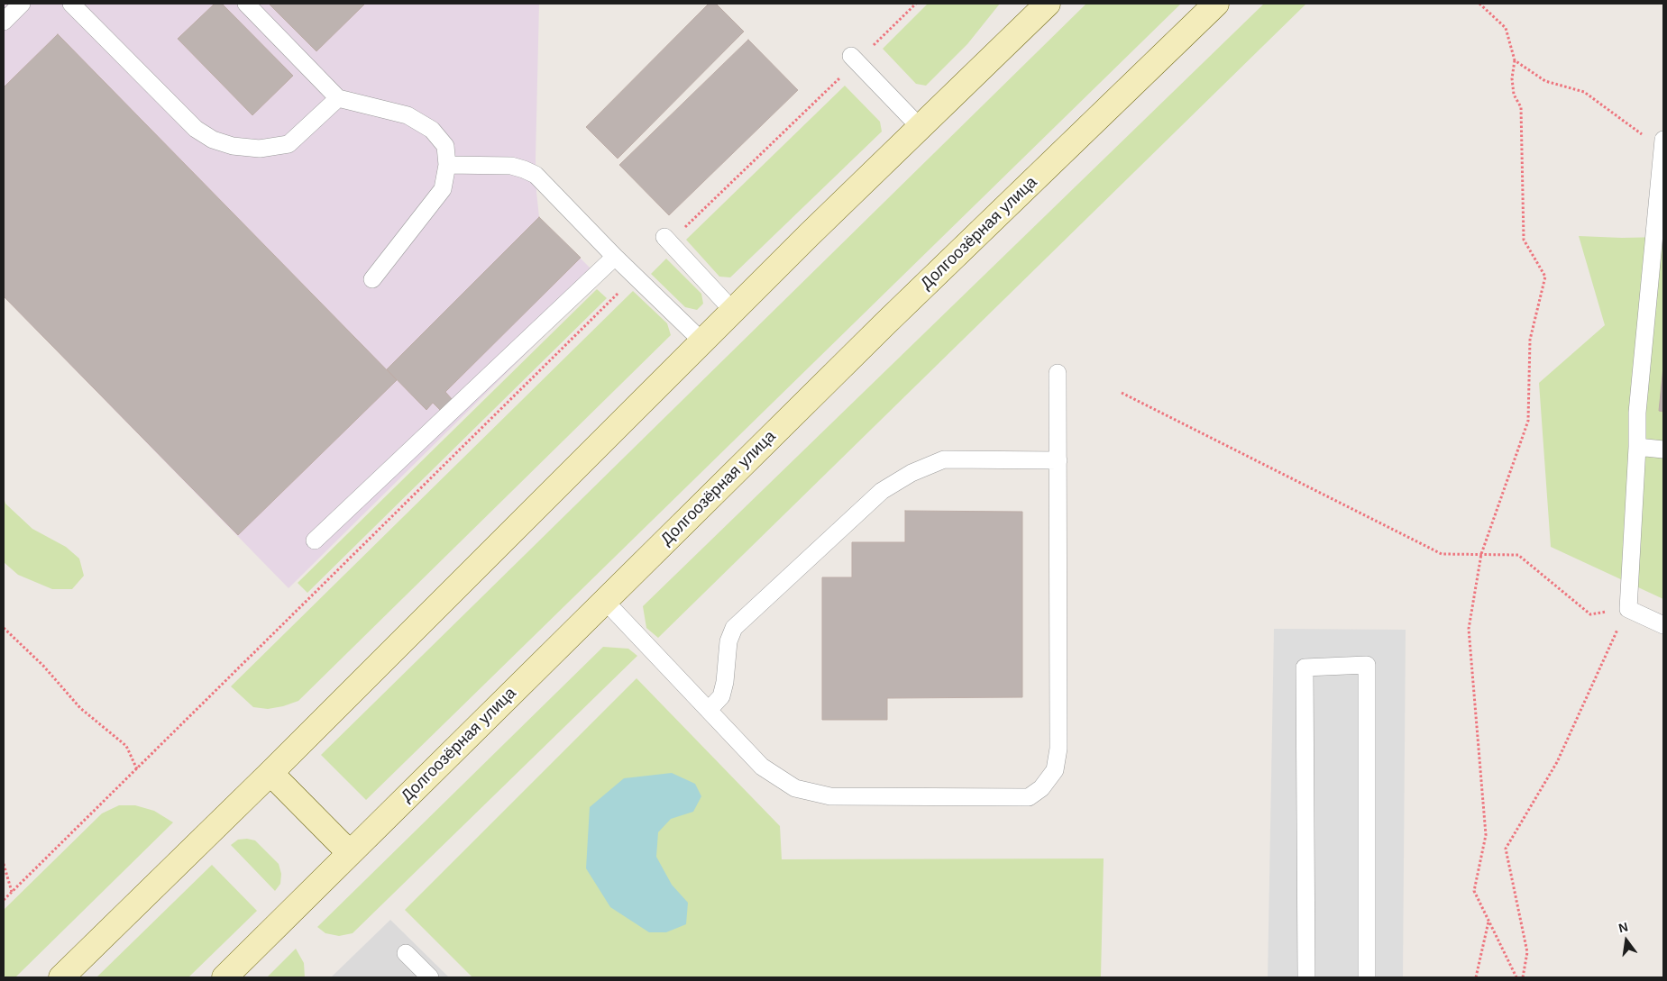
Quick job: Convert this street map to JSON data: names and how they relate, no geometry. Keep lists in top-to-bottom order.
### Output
{
  "streets": {
    "main road": ["Долгоозёрная улица"]
  },
  "north": "top"
}
